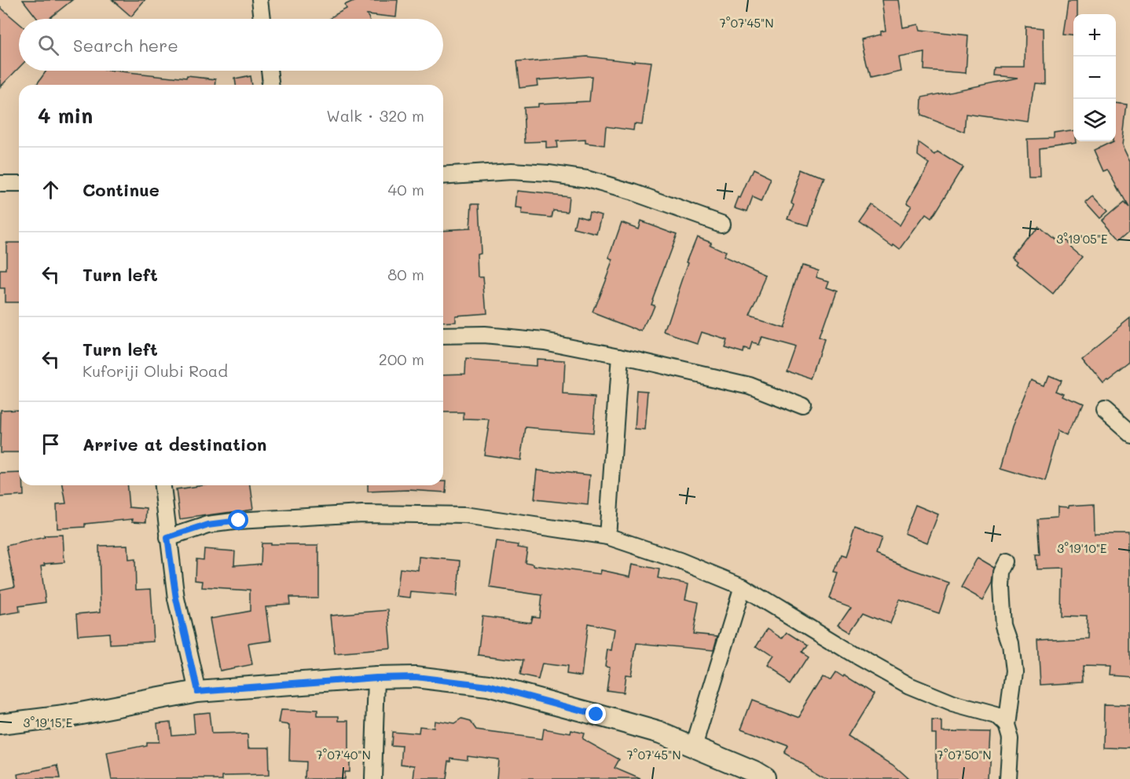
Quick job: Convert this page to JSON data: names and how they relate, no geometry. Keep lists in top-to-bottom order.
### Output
{
  "page": {
    "map_buttons": ["+", "−"],
    "search": "Search here",
    "heading": ["4 min", "Walk · 320 m"],
    "list": [
      ["Continue", "40 m"],
      ["Turn left", "80 m"],
      ["Turn left", "Kuforiji Olubi Road", "200 m"],
      "Arrive at destination"
    ]
  },
  "coordinates": [
    "7°07'45\"N",
    "3°19'05\"E",
    "3°19'10\"E",
    "3°19'15\"E",
    "7°07'40\"N",
    "7°07'50\"N"
  ]
}
